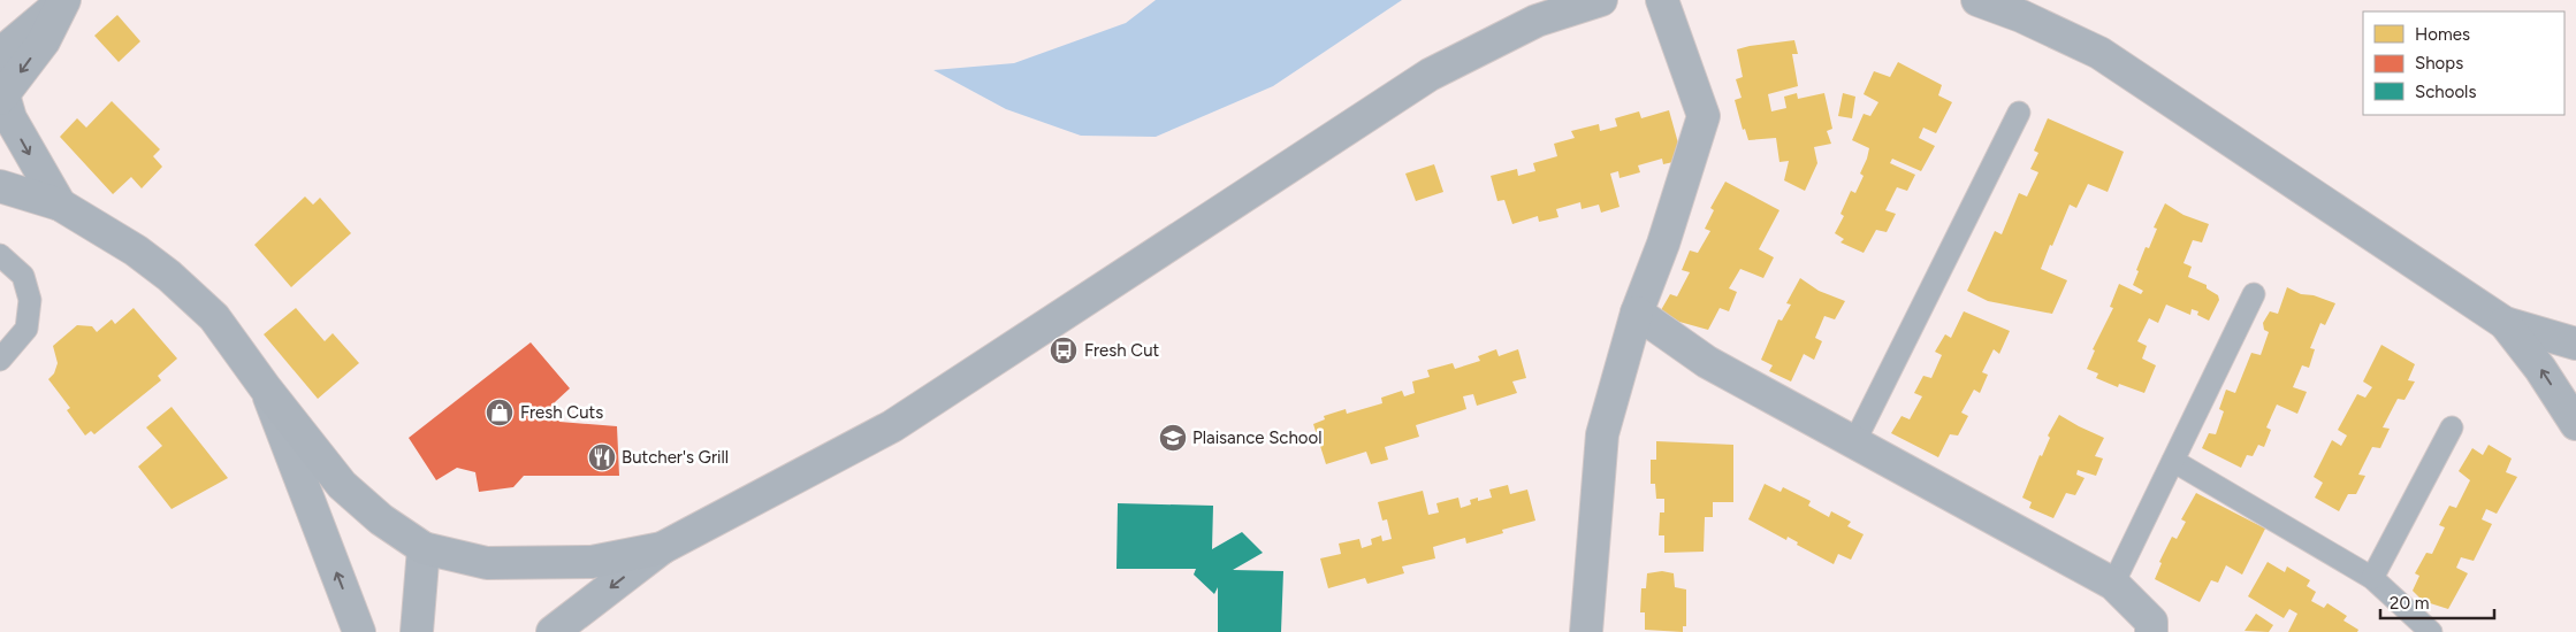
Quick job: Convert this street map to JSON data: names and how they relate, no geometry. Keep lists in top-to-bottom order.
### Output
{
  "places": {
    "bus stop": ["Fresh Cut"],
    "shop": ["Fresh Cuts"],
    "school or university": ["Plaisance School"],
    "restaurant": ["Butcher's Grill"]
  },
  "legend": ["Homes", "Shops", "Schools"],
  "scale_bar": "20 m"
}
